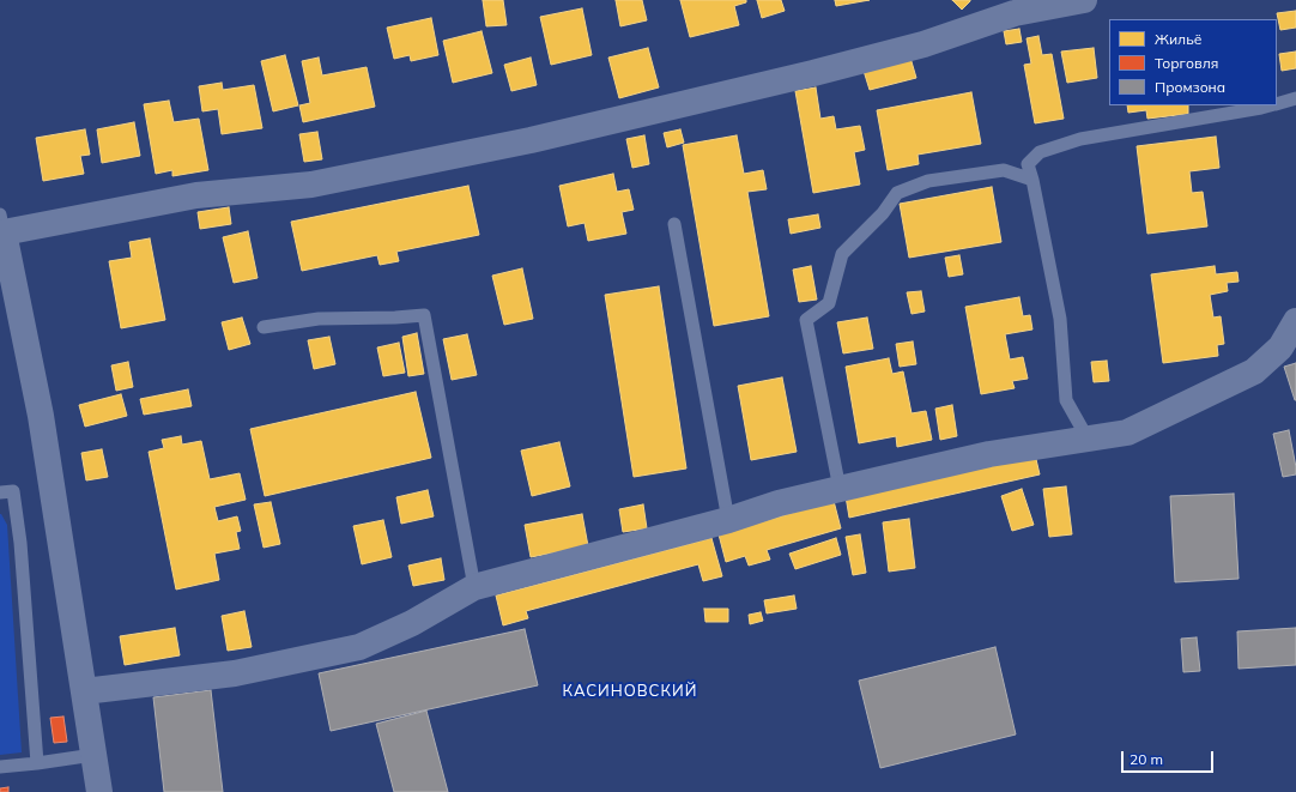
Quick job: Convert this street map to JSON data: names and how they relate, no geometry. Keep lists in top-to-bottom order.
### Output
{
  "districts": ["КАСИНОВСКИЙ"],
  "legend": ["Жильё", "Торговля", "Промзона"],
  "scale_bar": "20 m"
}
